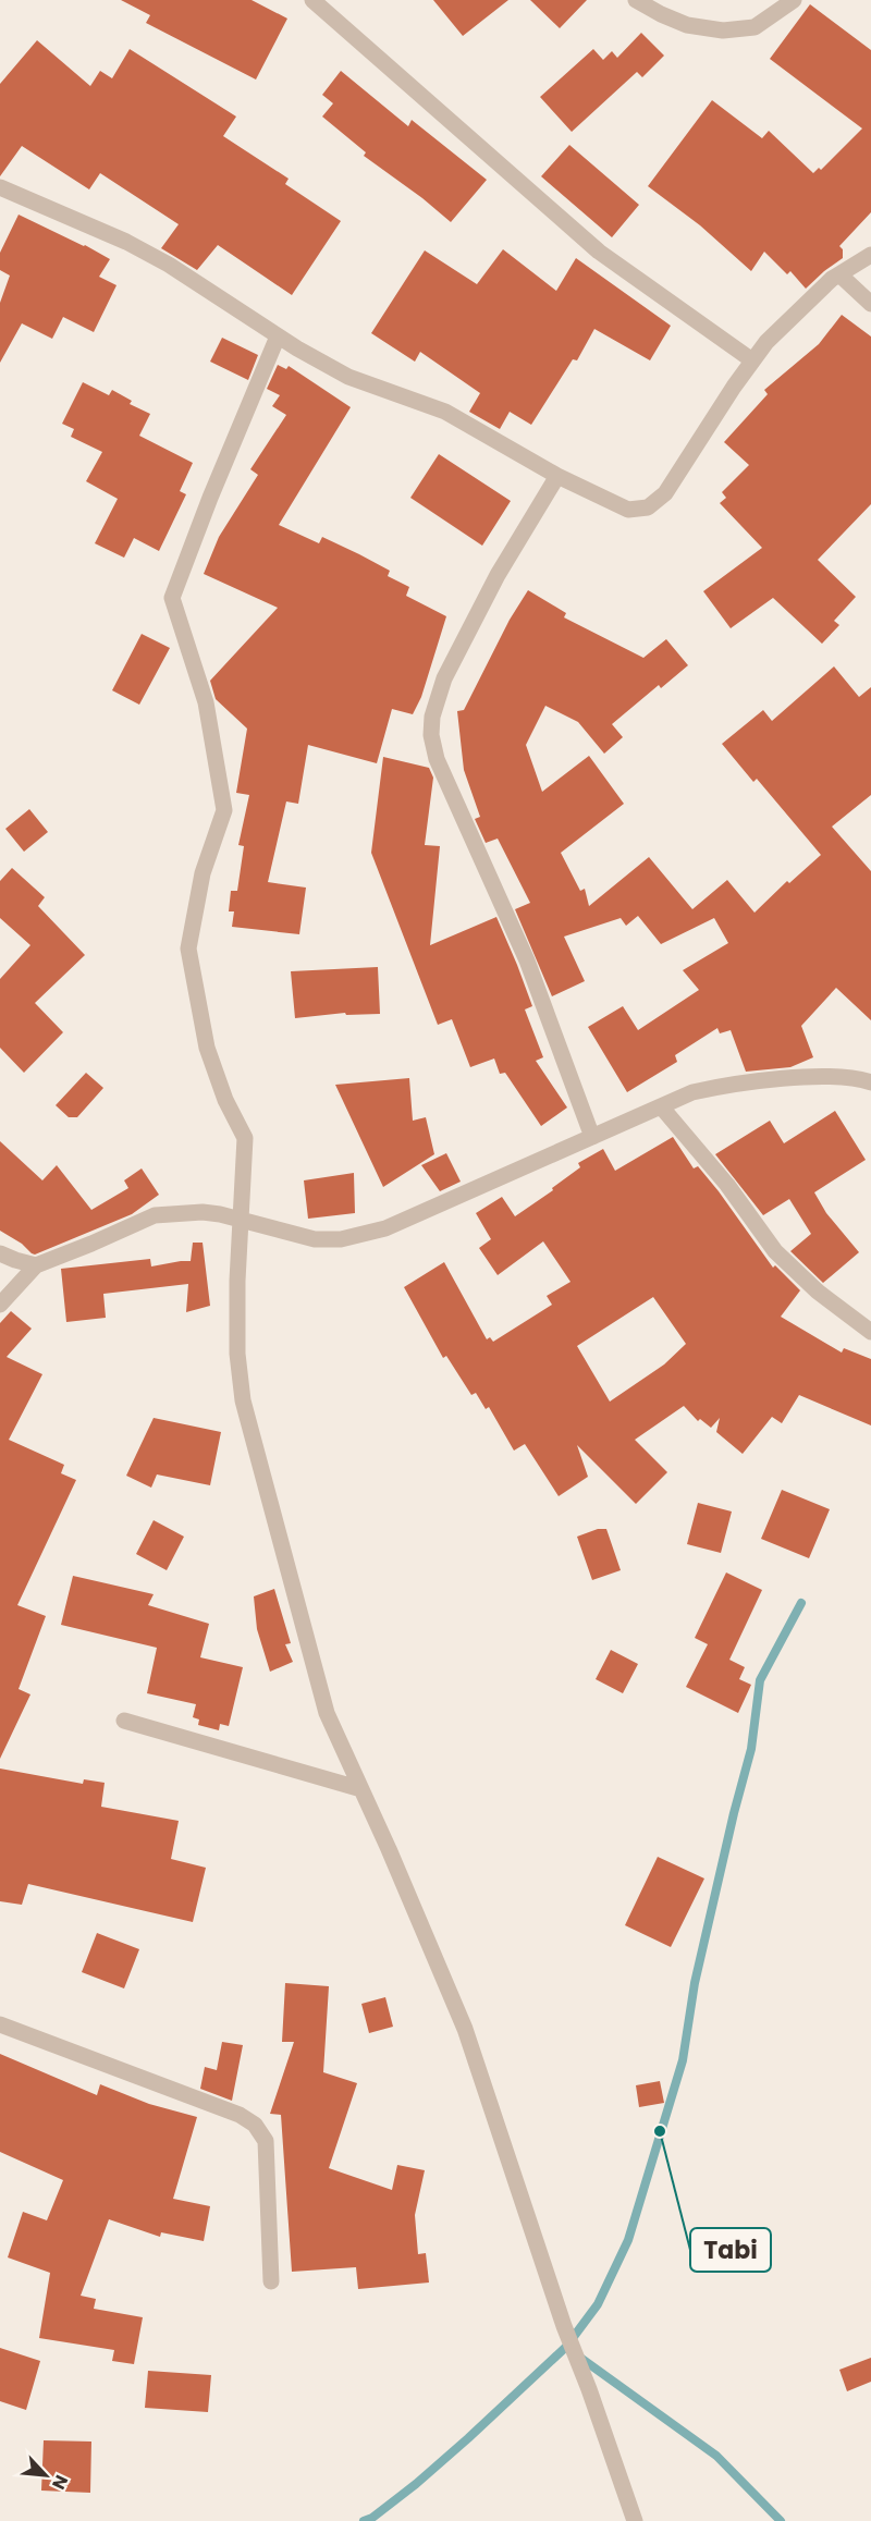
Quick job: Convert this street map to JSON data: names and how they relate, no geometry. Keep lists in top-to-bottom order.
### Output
{
  "places": ["Tabi"],
  "north": "bottom right"
}
